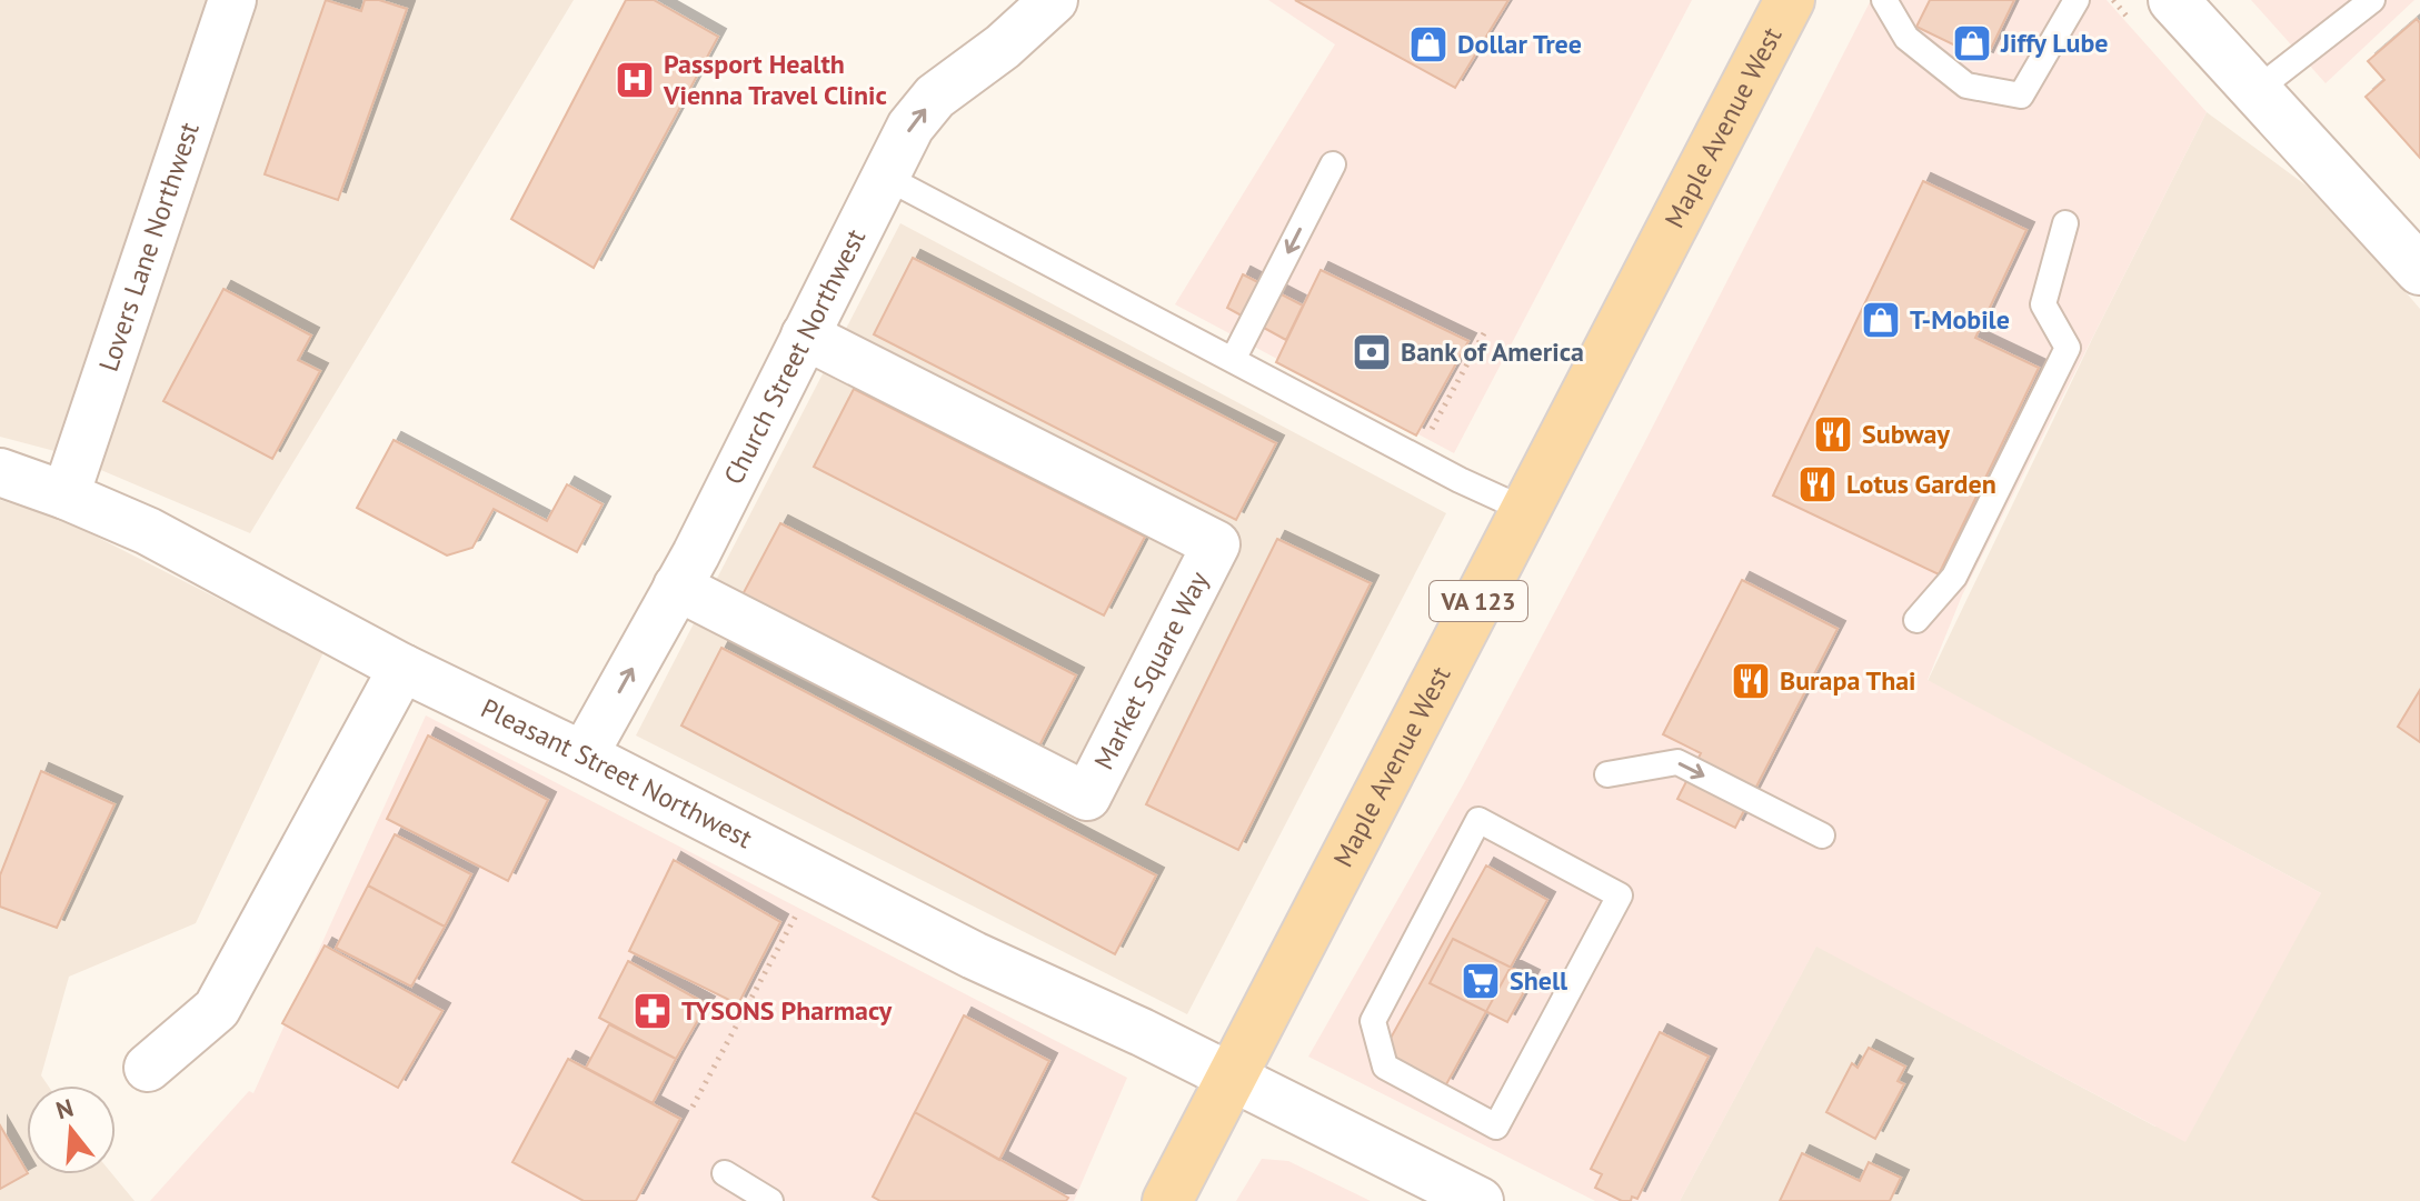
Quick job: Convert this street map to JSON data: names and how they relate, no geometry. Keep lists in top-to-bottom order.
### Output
{
  "streets": {
    "main road": ["Maple Avenue West", "VA 123"],
    "street": [
      "Lovers Lane Northwest",
      "Church Street Northwest",
      "Market Square Way",
      "Pleasant Street Northwest"
    ]
  },
  "crossings": [
    ["Maple Avenue West", "Pleasant Street Northwest"],
    ["Lovers Lane Northwest", "Pleasant Street Northwest"],
    ["Church Street Northwest", "Market Square Way"],
    ["Church Street Northwest", "Pleasant Street Northwest"]
  ],
  "one_way": ["Church Street Northwest"],
  "places": {
    "shop": ["Jiffy Lube", "Dollar Tree", "T-Mobile"],
    "hospital": ["Passport Health Vienna Travel Clinic"],
    "bank": ["Bank of America"],
    "restaurant": ["Subway", "Lotus Garden", "Burapa Thai"],
    "supermarket": ["Shell"],
    "pharmacy": ["TYSONS Pharmacy"]
  },
  "north": "top"
}
